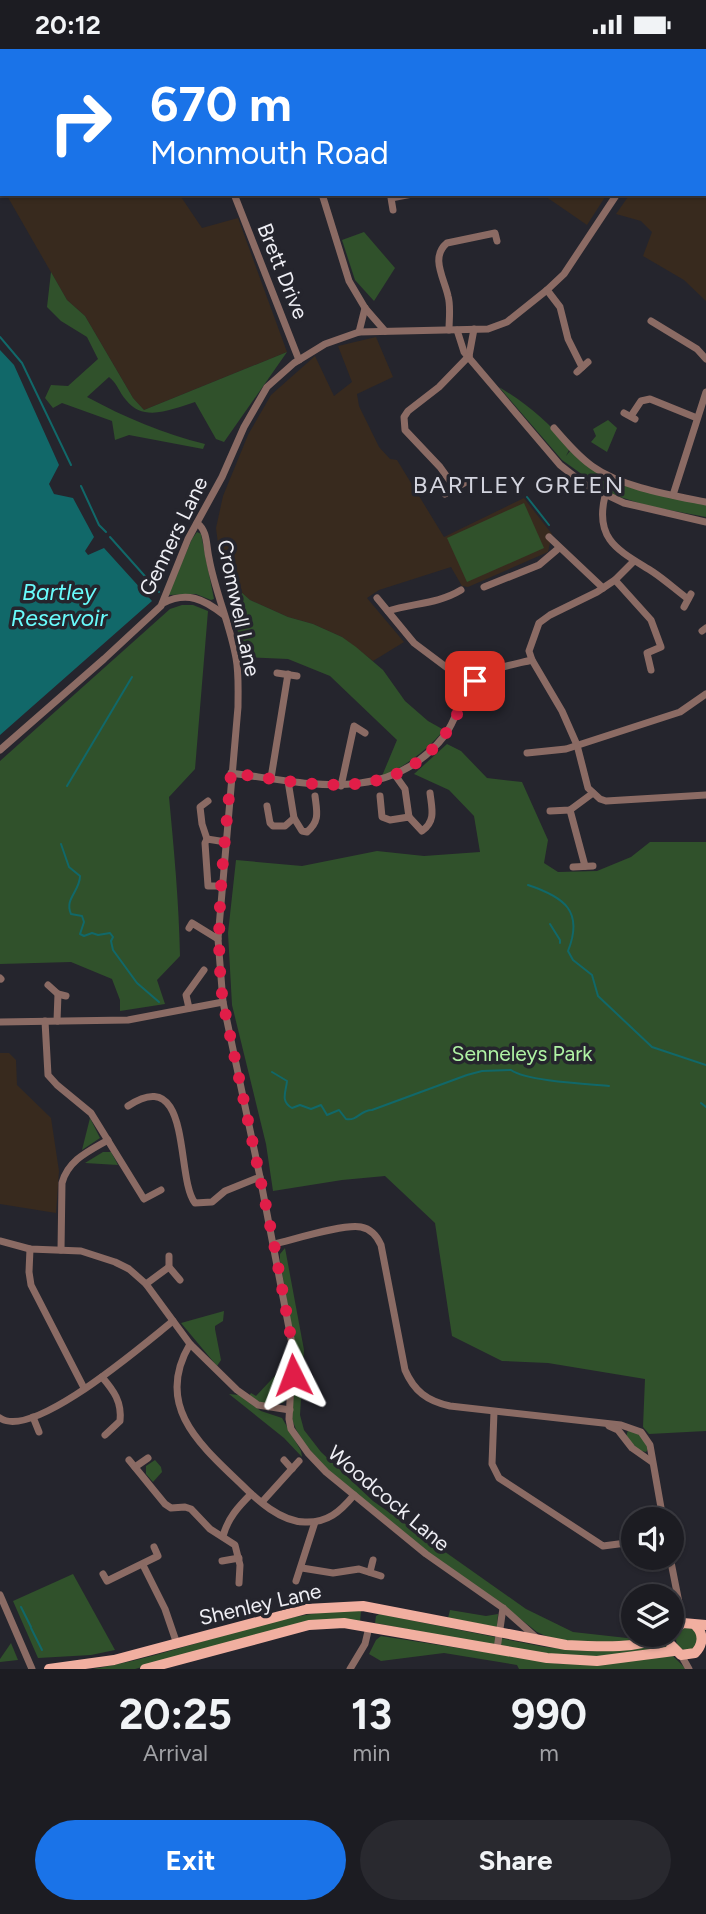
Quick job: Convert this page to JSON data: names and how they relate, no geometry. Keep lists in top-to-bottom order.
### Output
{
  "streets": {
    "main road": ["Shenley Lane"],
    "street": [
      "Brett Drive",
      "Genners Lane",
      "Cromwell Lane",
      "Woodcock Lane"
    ]
  },
  "crossings": [
    ["Brett Drive", "Genners Lane"],
    ["Genners Lane", "Cromwell Lane"],
    ["Cromwell Lane", "Woodcock Lane"],
    ["Woodcock Lane", "Shenley Lane"]
  ],
  "districts": ["BARTLEY GREEN"],
  "water": ["Bartley Reservoir"],
  "parks": ["Senneleys Park"],
  "page": {
    "status": "20:12",
    "turn": ["670 m", "Monmouth Road"],
    "eta": [
      "20:25",
      "Arrival",
      "13",
      "min",
      "990",
      "m"
    ],
    "buttons": ["Exit", "Share"]
  }
}
